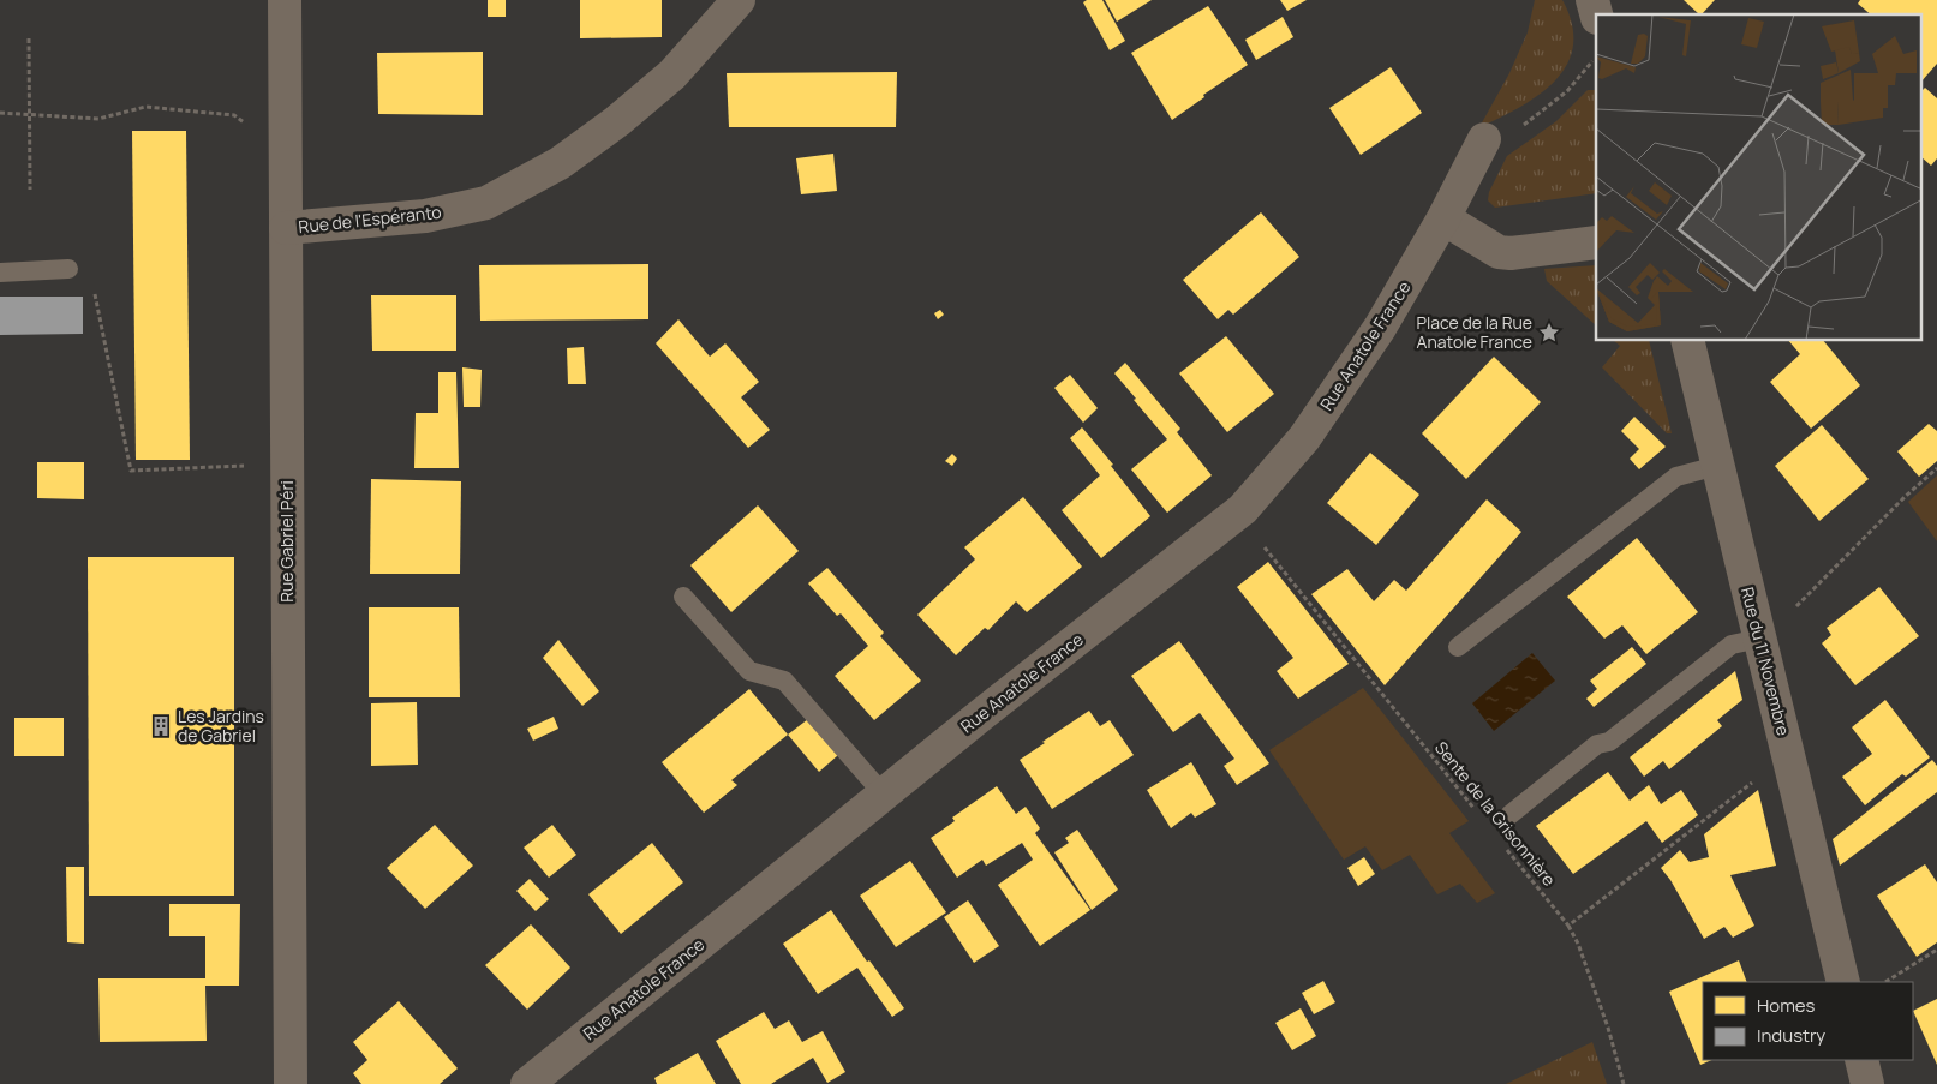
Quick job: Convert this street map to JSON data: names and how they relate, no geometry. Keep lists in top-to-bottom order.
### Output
{
  "streets": {
    "street": [
      "Rue de l'Espéranto",
      "Rue Anatole France",
      "Rue Gabriel Péri",
      "Rue du 11 Novembre"
    ],
    "path": ["Sente de la Grisonnière"]
  },
  "crossings": [
    ["Rue de l'Espéranto", "Rue Gabriel Péri"]
  ],
  "places": {
    "place": ["Place de la Rue Anatole France"],
    "building": ["Les Jardins de Gabriel"]
  },
  "legend": ["Homes", "Industry"]
}
